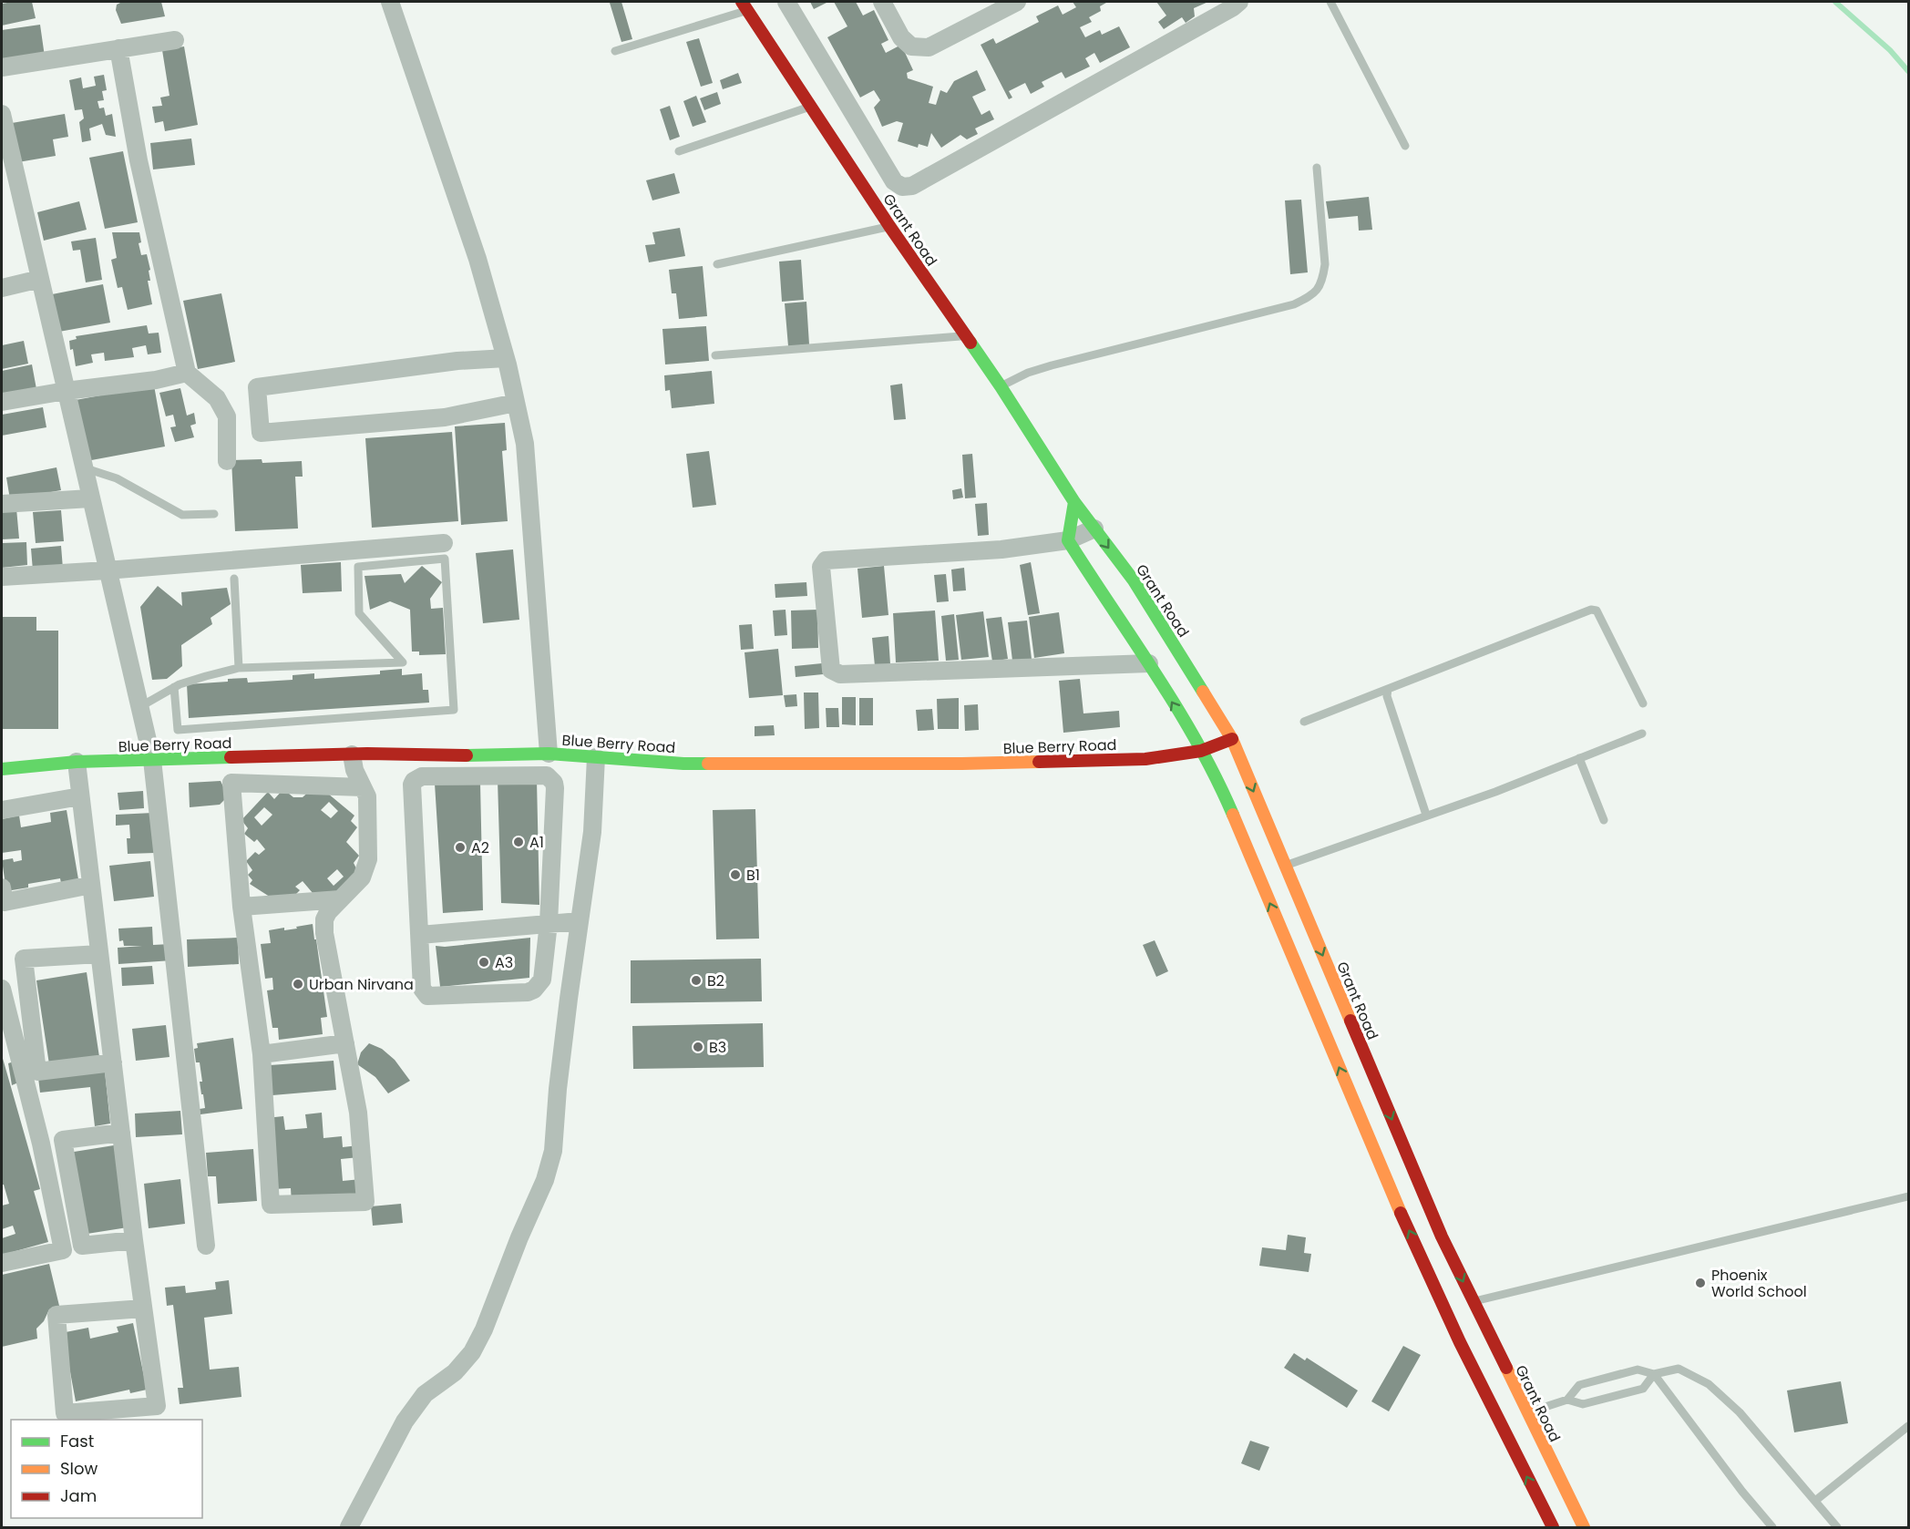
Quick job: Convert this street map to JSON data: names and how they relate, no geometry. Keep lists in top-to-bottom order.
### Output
{
  "streets": {
    "main road": ["Grant Road", "Blue Berry Road"]
  },
  "crossings": [
    ["Grant Road", "Blue Berry Road"]
  ],
  "places": [
    "A1",
    "A2",
    "B1",
    "A3",
    "B2",
    "Urban Nirvana",
    "B3",
    "Phoenix World School"
  ],
  "legend": ["Fast", "Slow", "Jam"]
}
